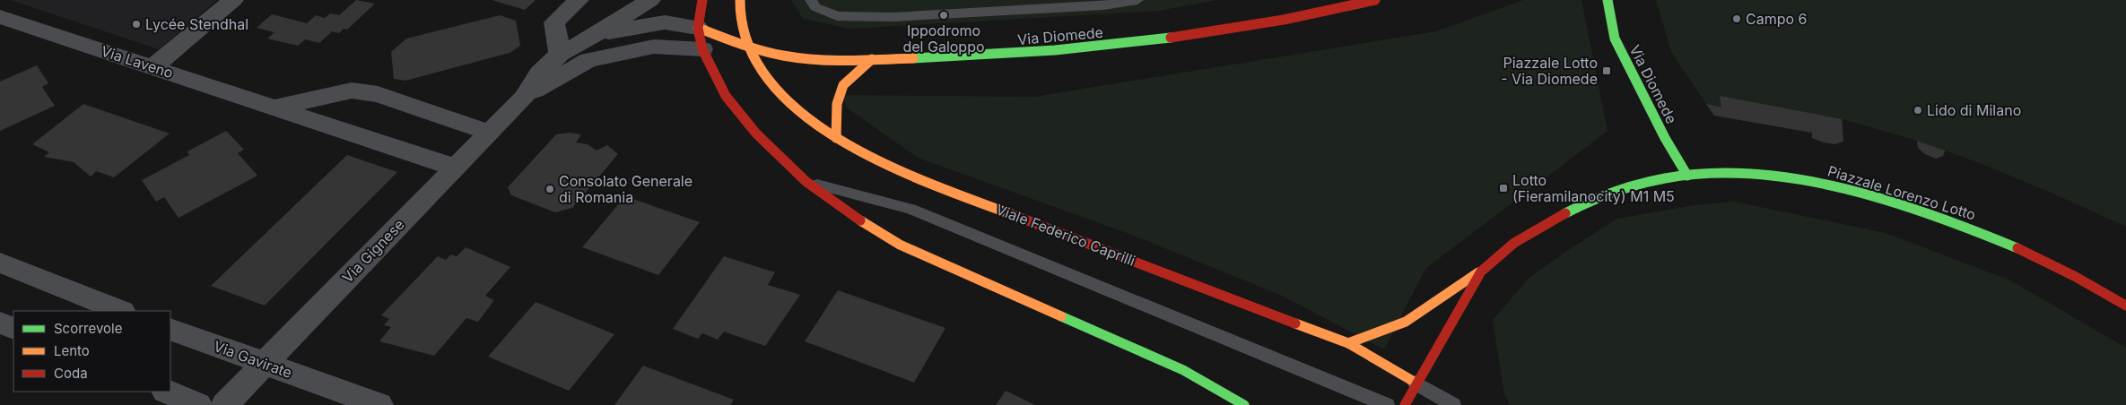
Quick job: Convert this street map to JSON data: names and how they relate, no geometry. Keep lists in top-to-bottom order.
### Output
{
  "streets": {
    "street": [
      "Via Diomede",
      "Via Laveno",
      "Piazzale Lorenzo Lotto",
      "Viale Federico Caprilli",
      "Via Gignese",
      "Via Gavirate"
    ]
  },
  "crossings": [
    ["Via Diomede", "Piazzale Lorenzo Lotto"],
    ["Via Diomede", "Viale Federico Caprilli"],
    ["Via Laveno", "Via Gignese"],
    ["Piazzale Lorenzo Lotto", "Viale Federico Caprilli"],
    ["Via Gignese", "Via Gavirate"]
  ],
  "places": {
    "other": [
      "Ippodromo del Galoppo",
      "Campo 6",
      "Lycée Stendhal",
      "Lido di Milano",
      "Consolato Generale di Romania"
    ],
    "transit": ["Piazzale Lotto - Via Diomede", "Lotto (Fieramilanocity) M1 M5"]
  },
  "legend": ["Scorrevole", "Lento", "Coda"]
}
